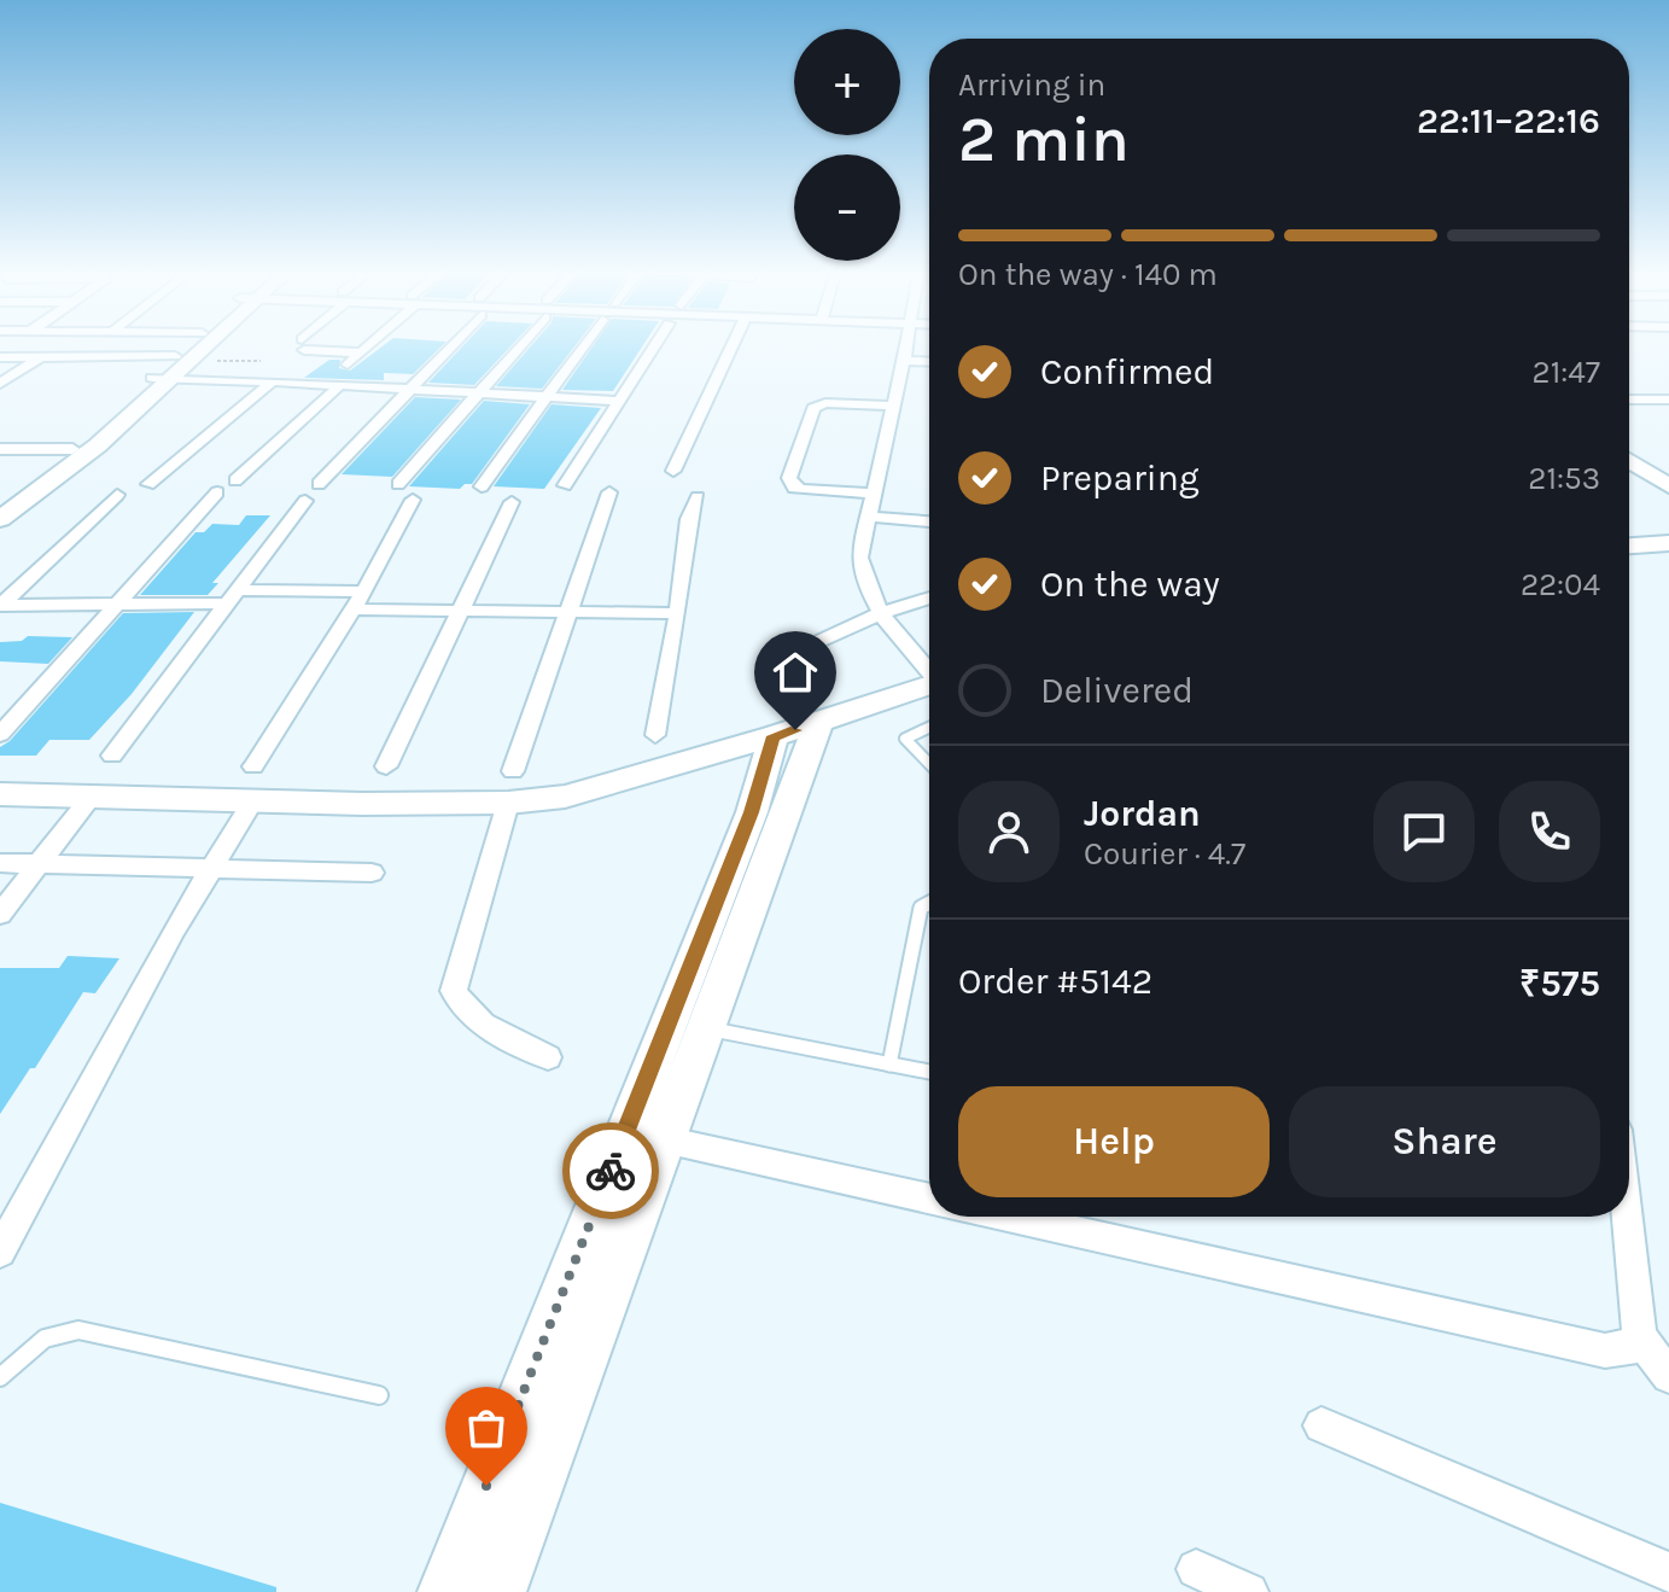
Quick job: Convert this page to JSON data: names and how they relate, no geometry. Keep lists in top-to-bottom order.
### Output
{
  "page": {
    "map_buttons": ["+", "−"],
    "heading": ["2 min", "Arriving in", "22:11–22:16"],
    "panel": [
      "Jordan",
      "Courier · 4.7",
      "Order #5142",
      "₹575"
    ],
    "bar": "On the way · 140 m",
    "list": [
      ["Confirmed", "21:47"],
      ["Preparing", "21:53"],
      ["On the way", "22:04"],
      "Delivered"
    ],
    "buttons": ["Help", "Share"]
  }
}
